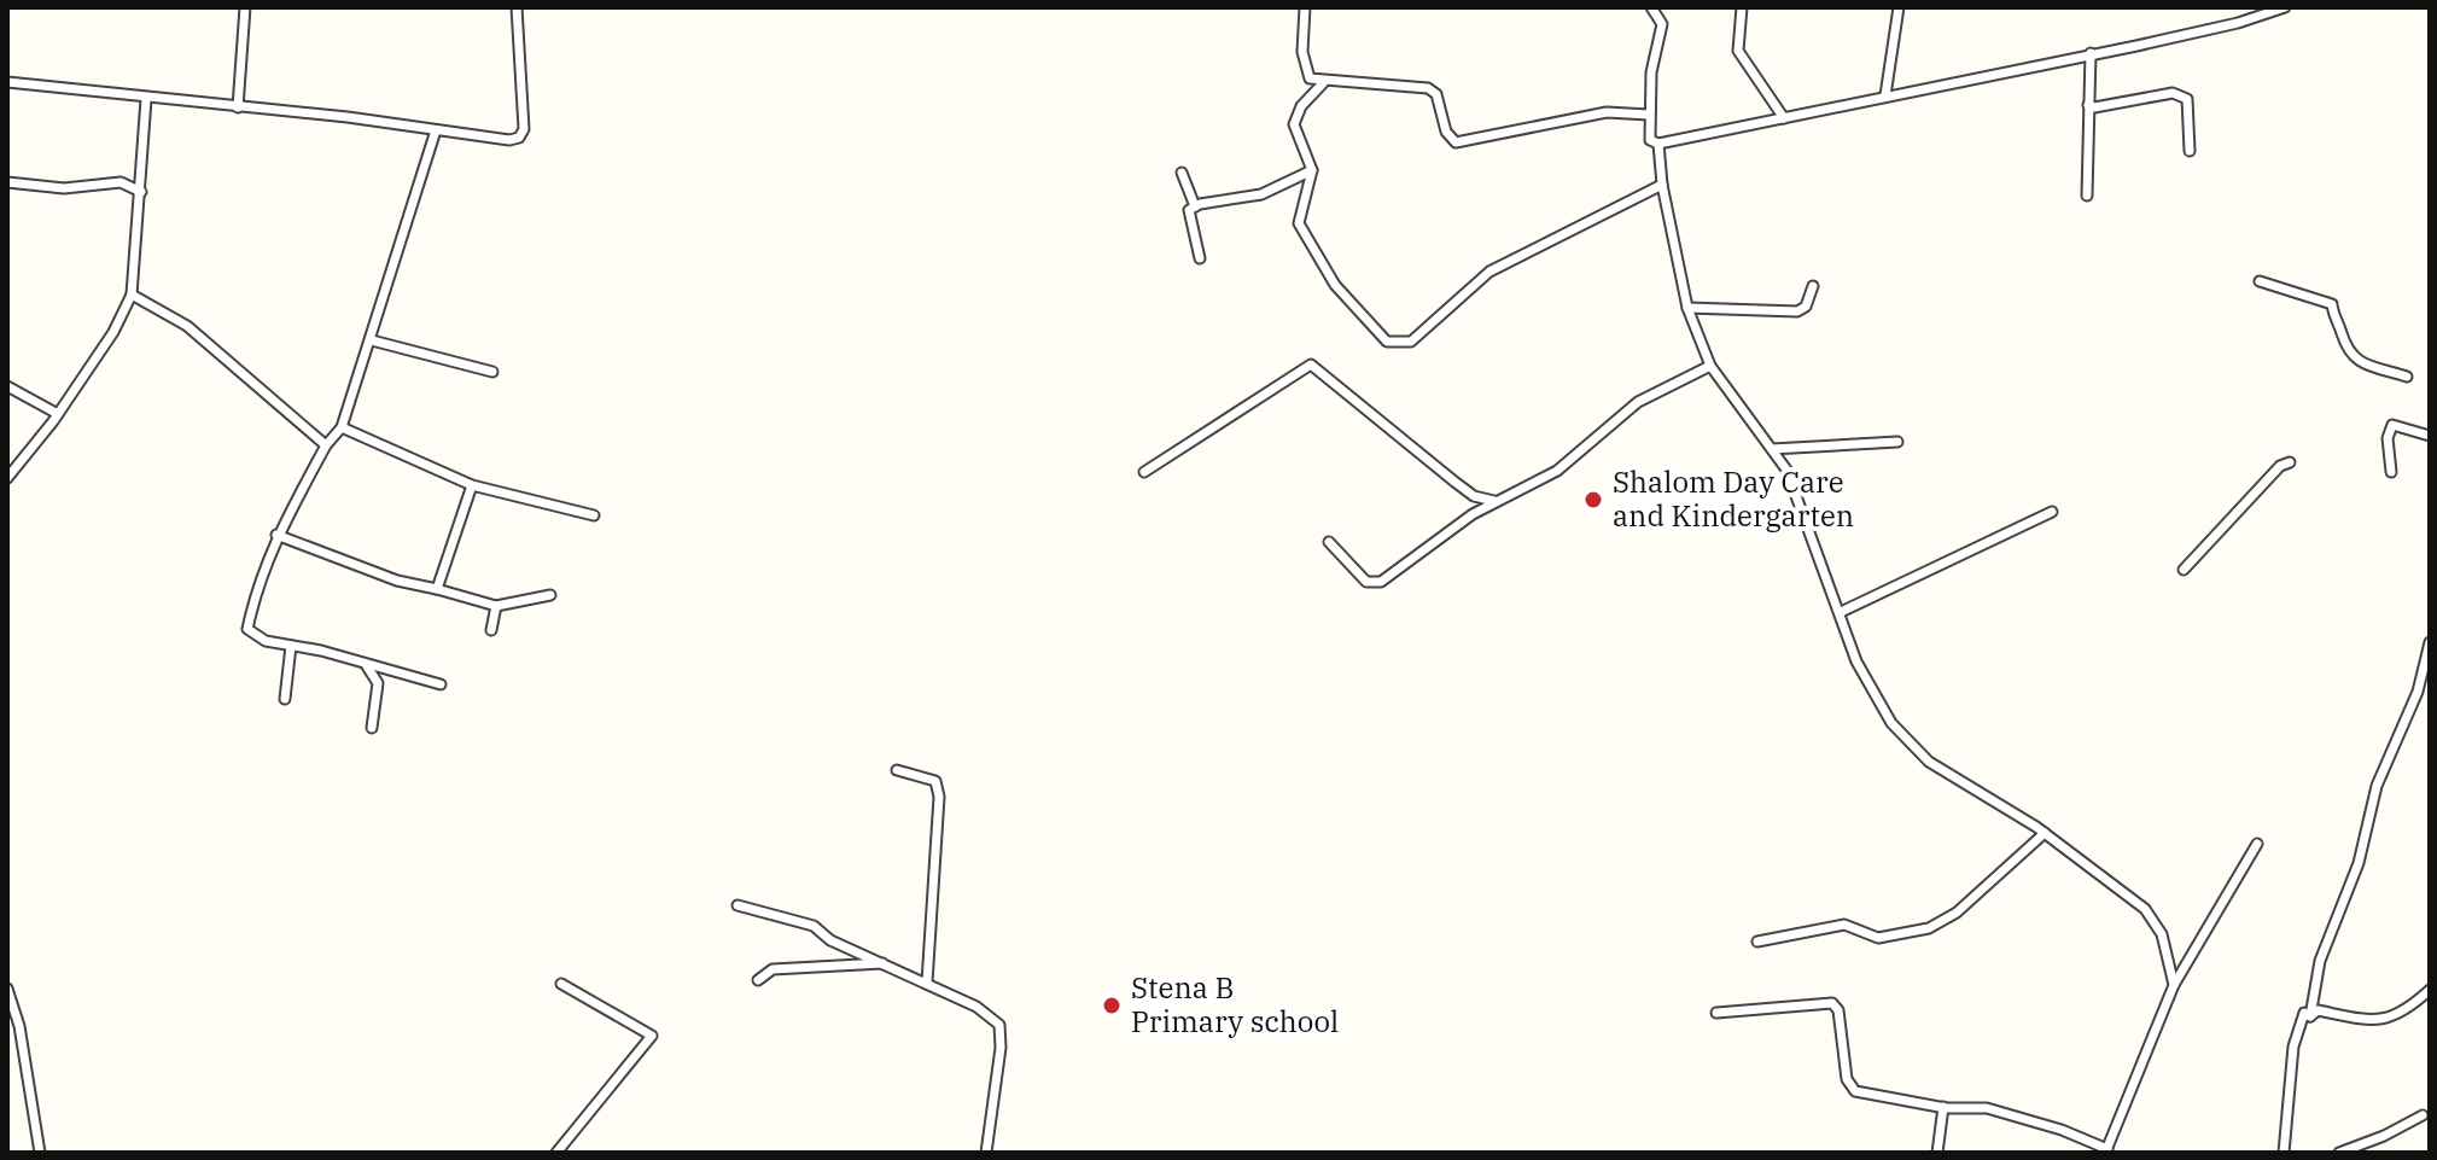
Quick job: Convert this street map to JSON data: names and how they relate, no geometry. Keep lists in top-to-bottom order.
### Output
{
  "places": ["Shalom Day Care and Kindergarten", "Stena B Primary school"]
}
